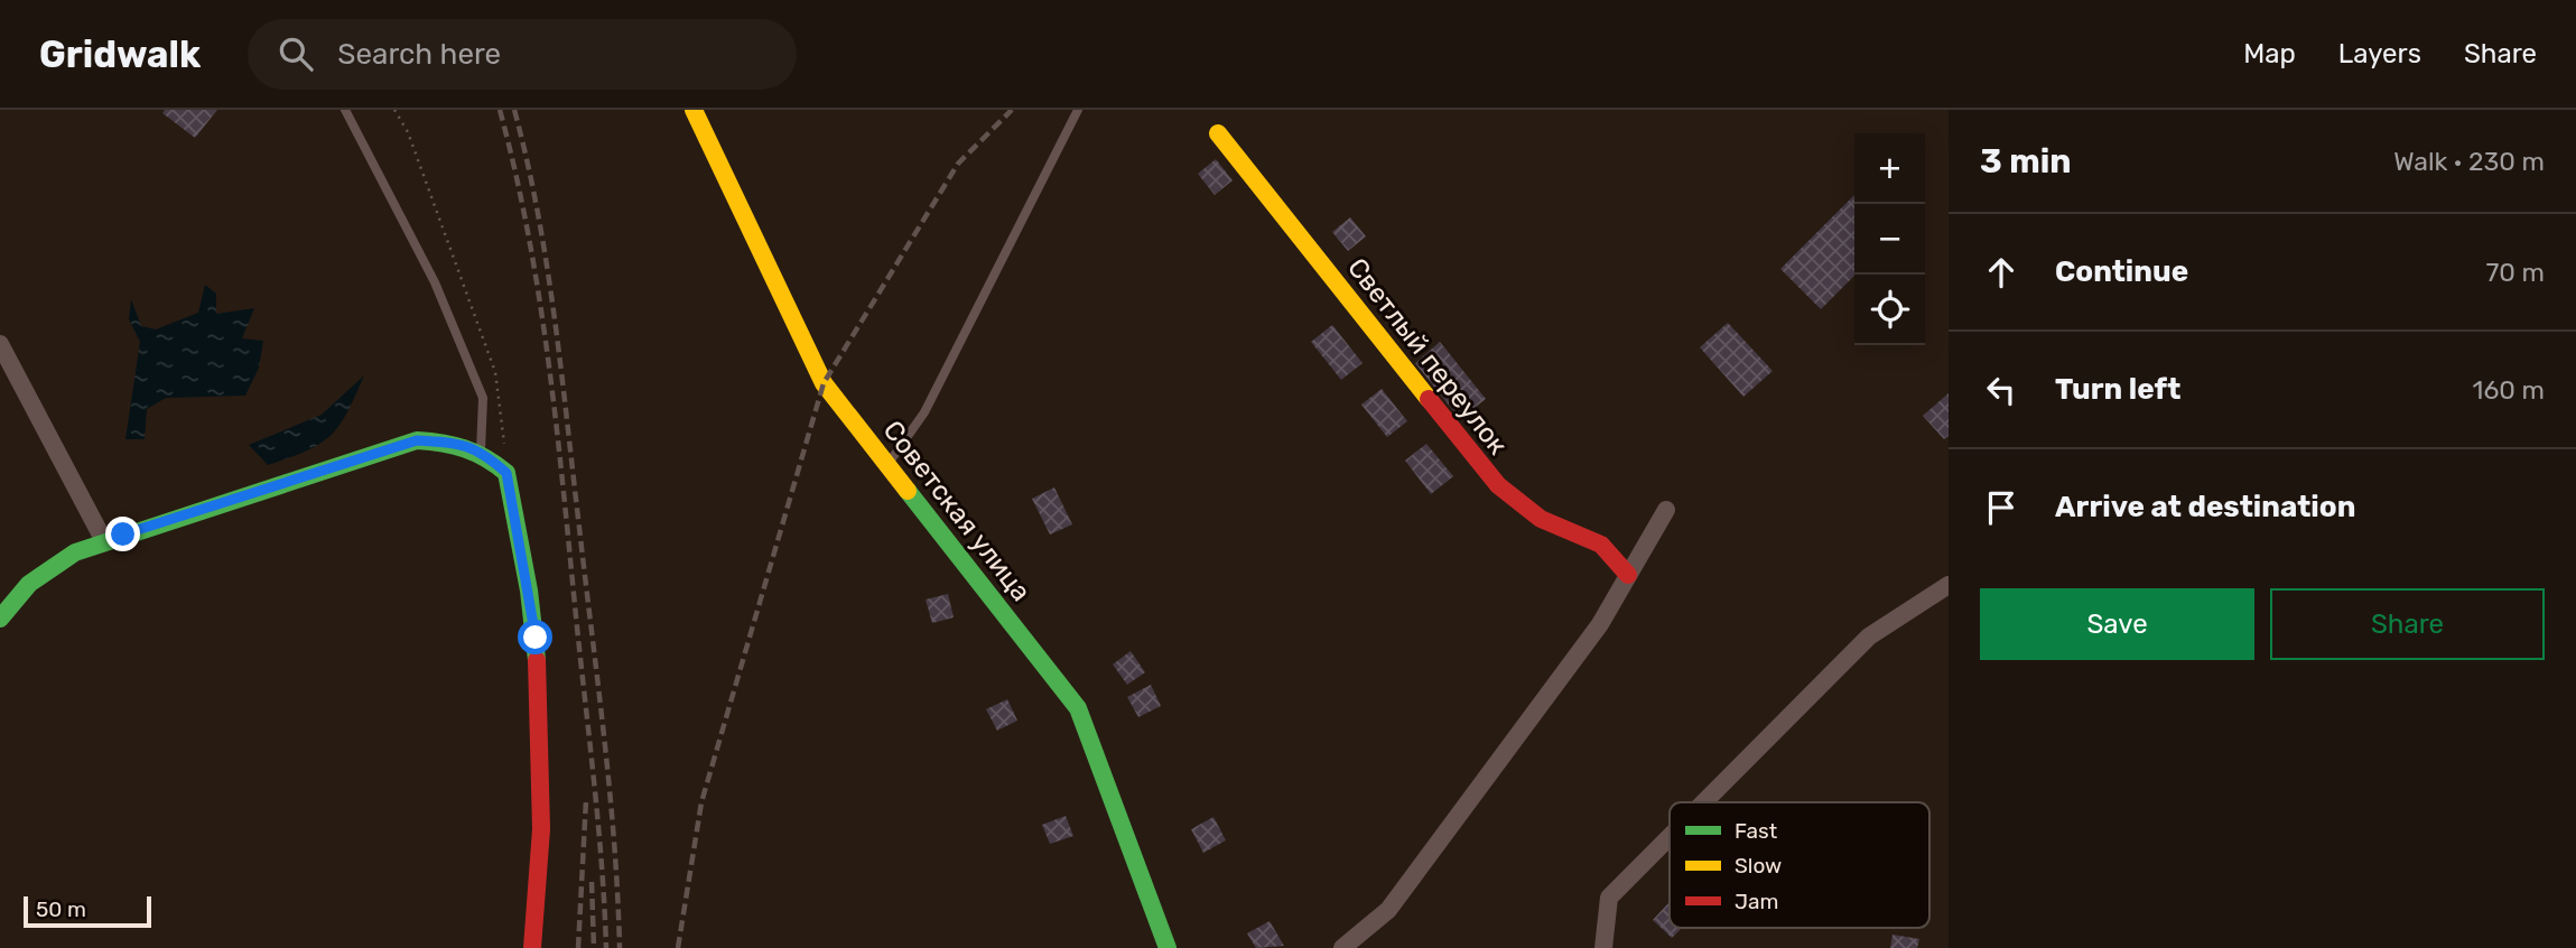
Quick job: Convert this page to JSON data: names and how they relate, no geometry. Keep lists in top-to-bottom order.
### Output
{
  "streets": {
    "street": ["Светлый переулок", "Советская улица"]
  },
  "legend": ["Fast", "Slow", "Jam"],
  "scale_bar": "50 m",
  "page": {
    "header": "Gridwalk",
    "search": "Search here",
    "nav": ["Map", "Layers", "Share"],
    "heading": ["3 min", "Walk · 230 m"],
    "map_buttons": ["+", "−"],
    "list": [
      ["Continue", "70 m"],
      ["Turn left", "160 m"],
      "Arrive at destination"
    ],
    "buttons": ["Save", "Share"],
    "scale": "50 m"
  }
}
